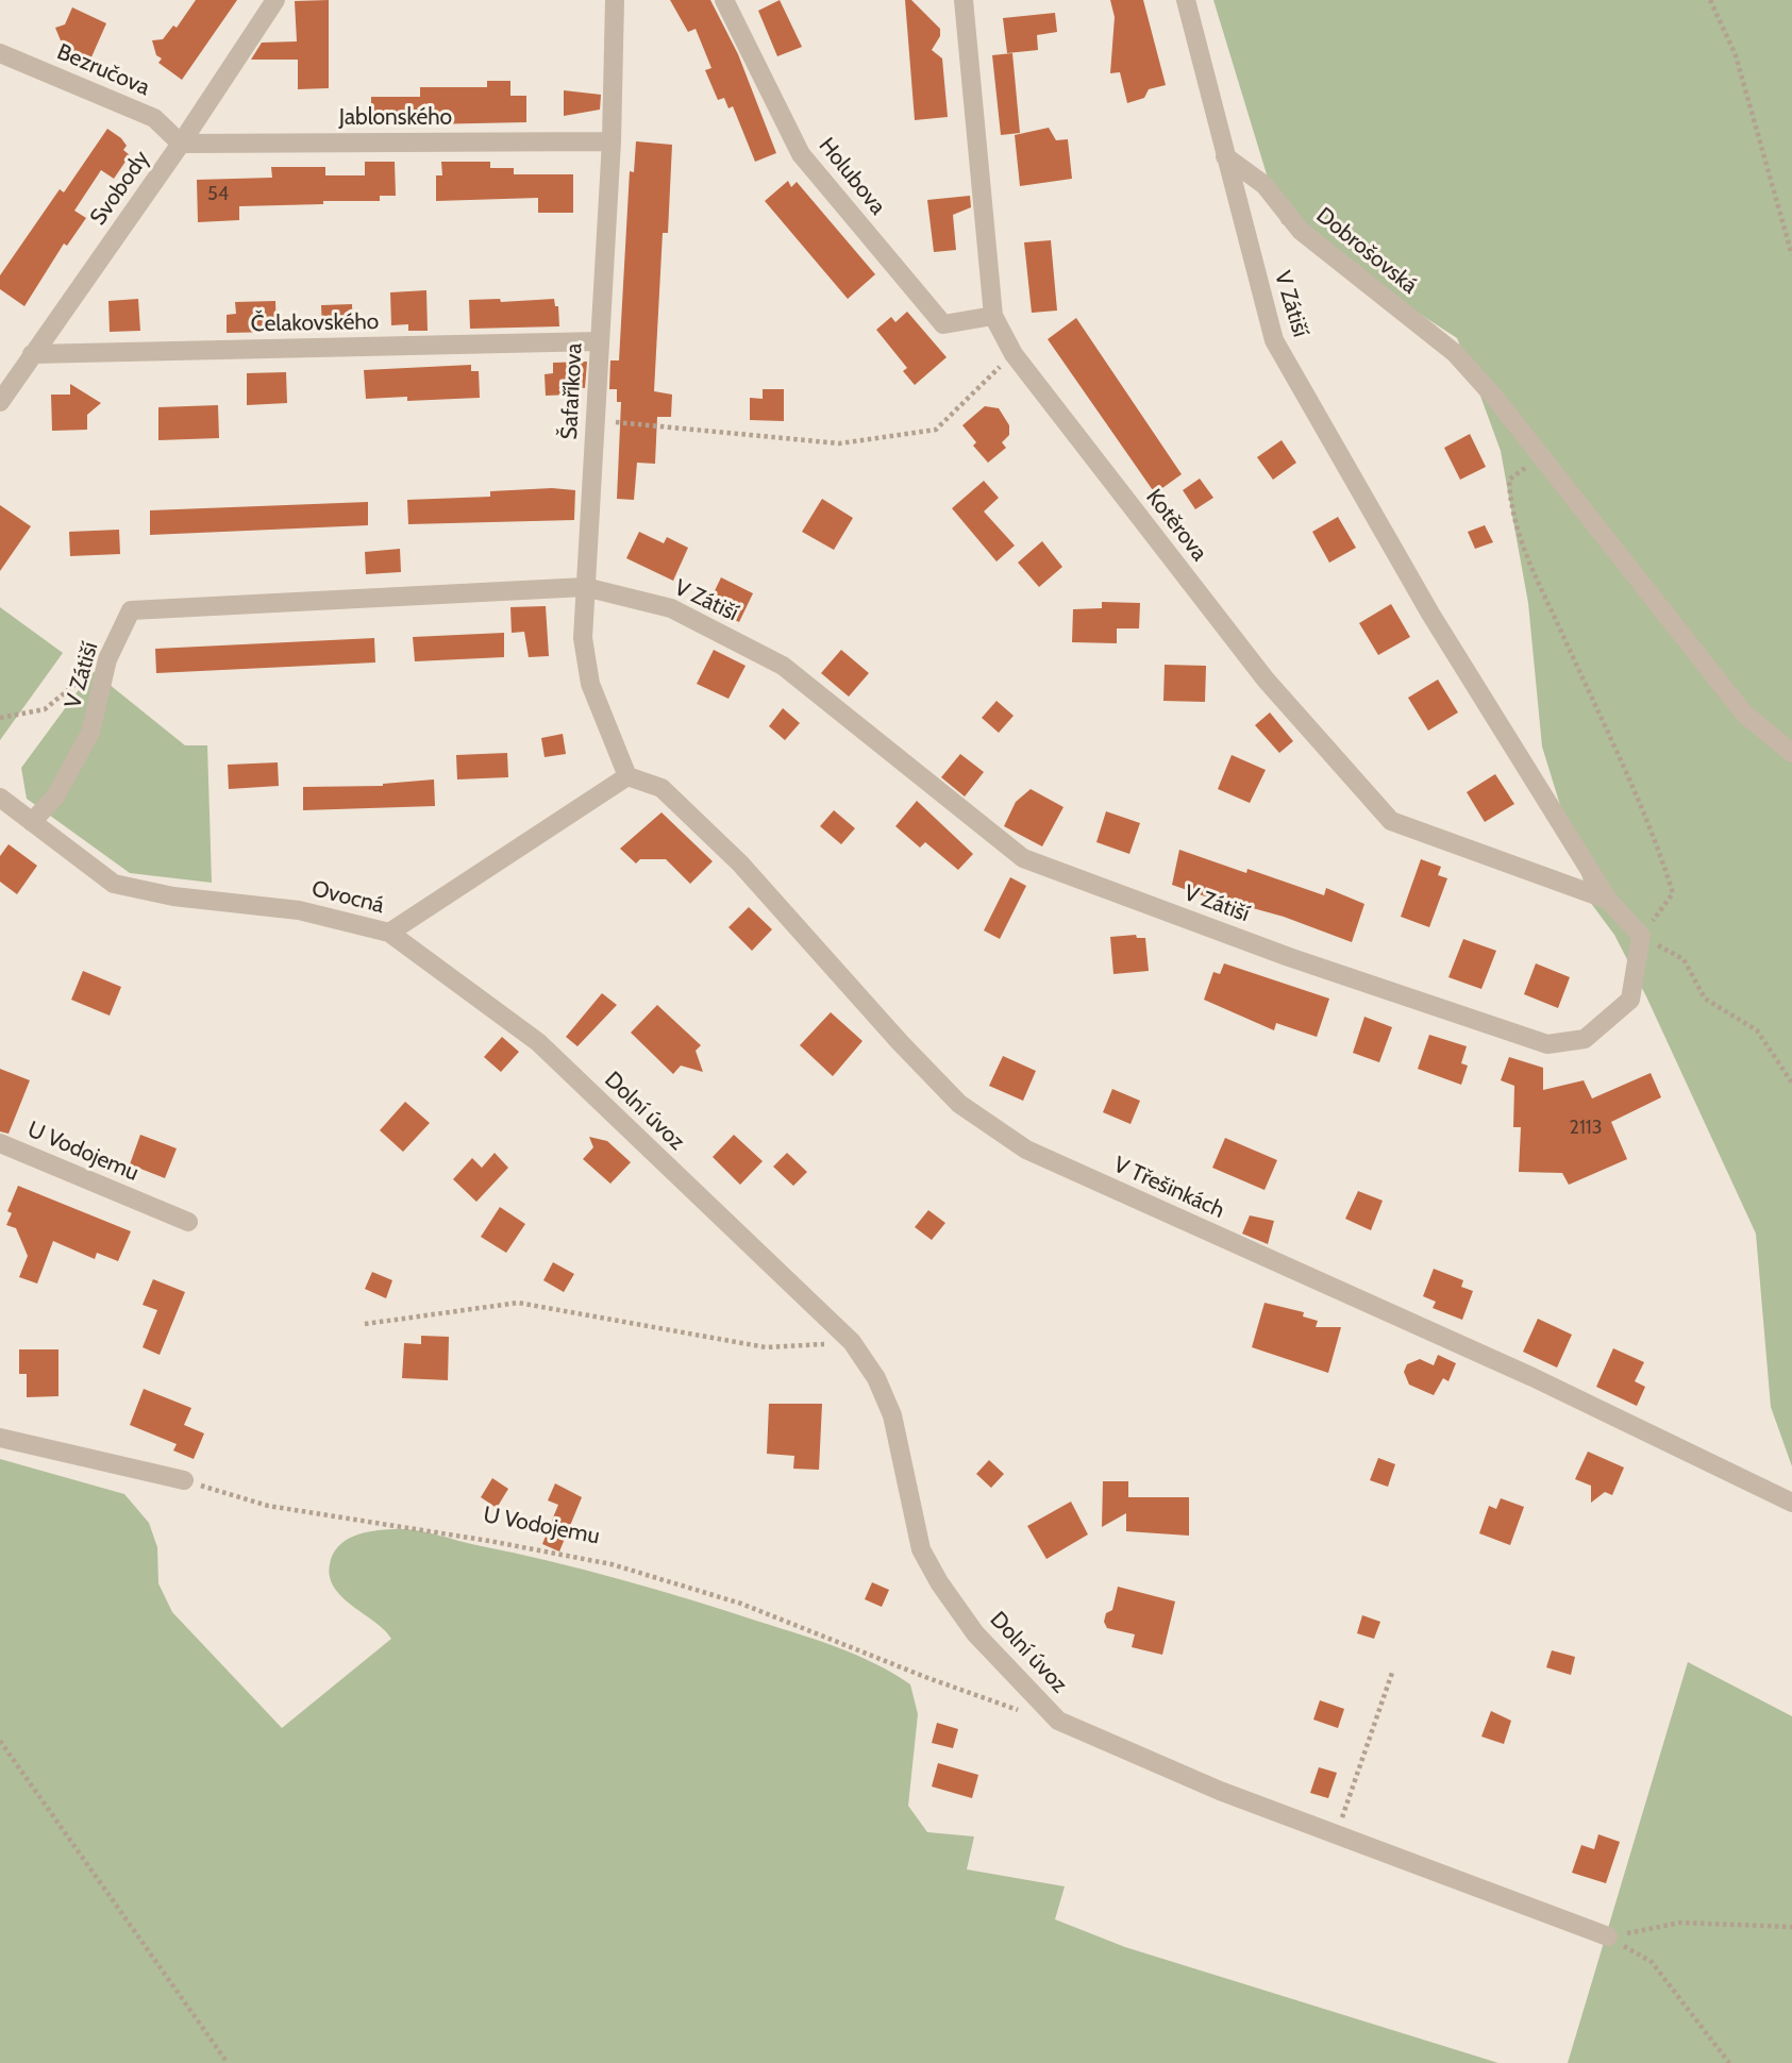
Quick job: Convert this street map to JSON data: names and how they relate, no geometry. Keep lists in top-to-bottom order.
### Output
{
  "streets": {
    "street": [
      "Bezručova",
      "Jablonského",
      "Holubova",
      "Svobody",
      "Dobrošovská",
      "V Zátiší",
      "Čelakovského",
      "Šafaříkova",
      "Kotěrova",
      "Ovocná",
      "Dolní úvoz",
      "U Vodojemu",
      "V Třešinkách"
    ]
  },
  "crossings": [
    ["Bezručova", "Jablonského"],
    ["Bezručova", "Svobody"],
    ["Jablonského", "Svobody"],
    ["Jablonského", "Šafaříkova"],
    ["Holubova", "Kotěrova"],
    ["Svobody", "Čelakovského"],
    ["Dobrošovská", "V Zátiší"],
    ["V Zátiší", "Šafaříkova"],
    ["V Zátiší", "Kotěrova"],
    ["V Zátiší", "Ovocná"],
    ["Čelakovského", "Šafaříkova"],
    ["Šafaříkova", "Ovocná"],
    ["Šafaříkova", "V Třešinkách"],
    ["Ovocná", "Dolní úvoz"],
    ["Ovocná", "V Třešinkách"]
  ],
  "house_numbers": ["54", "2113"]
}
